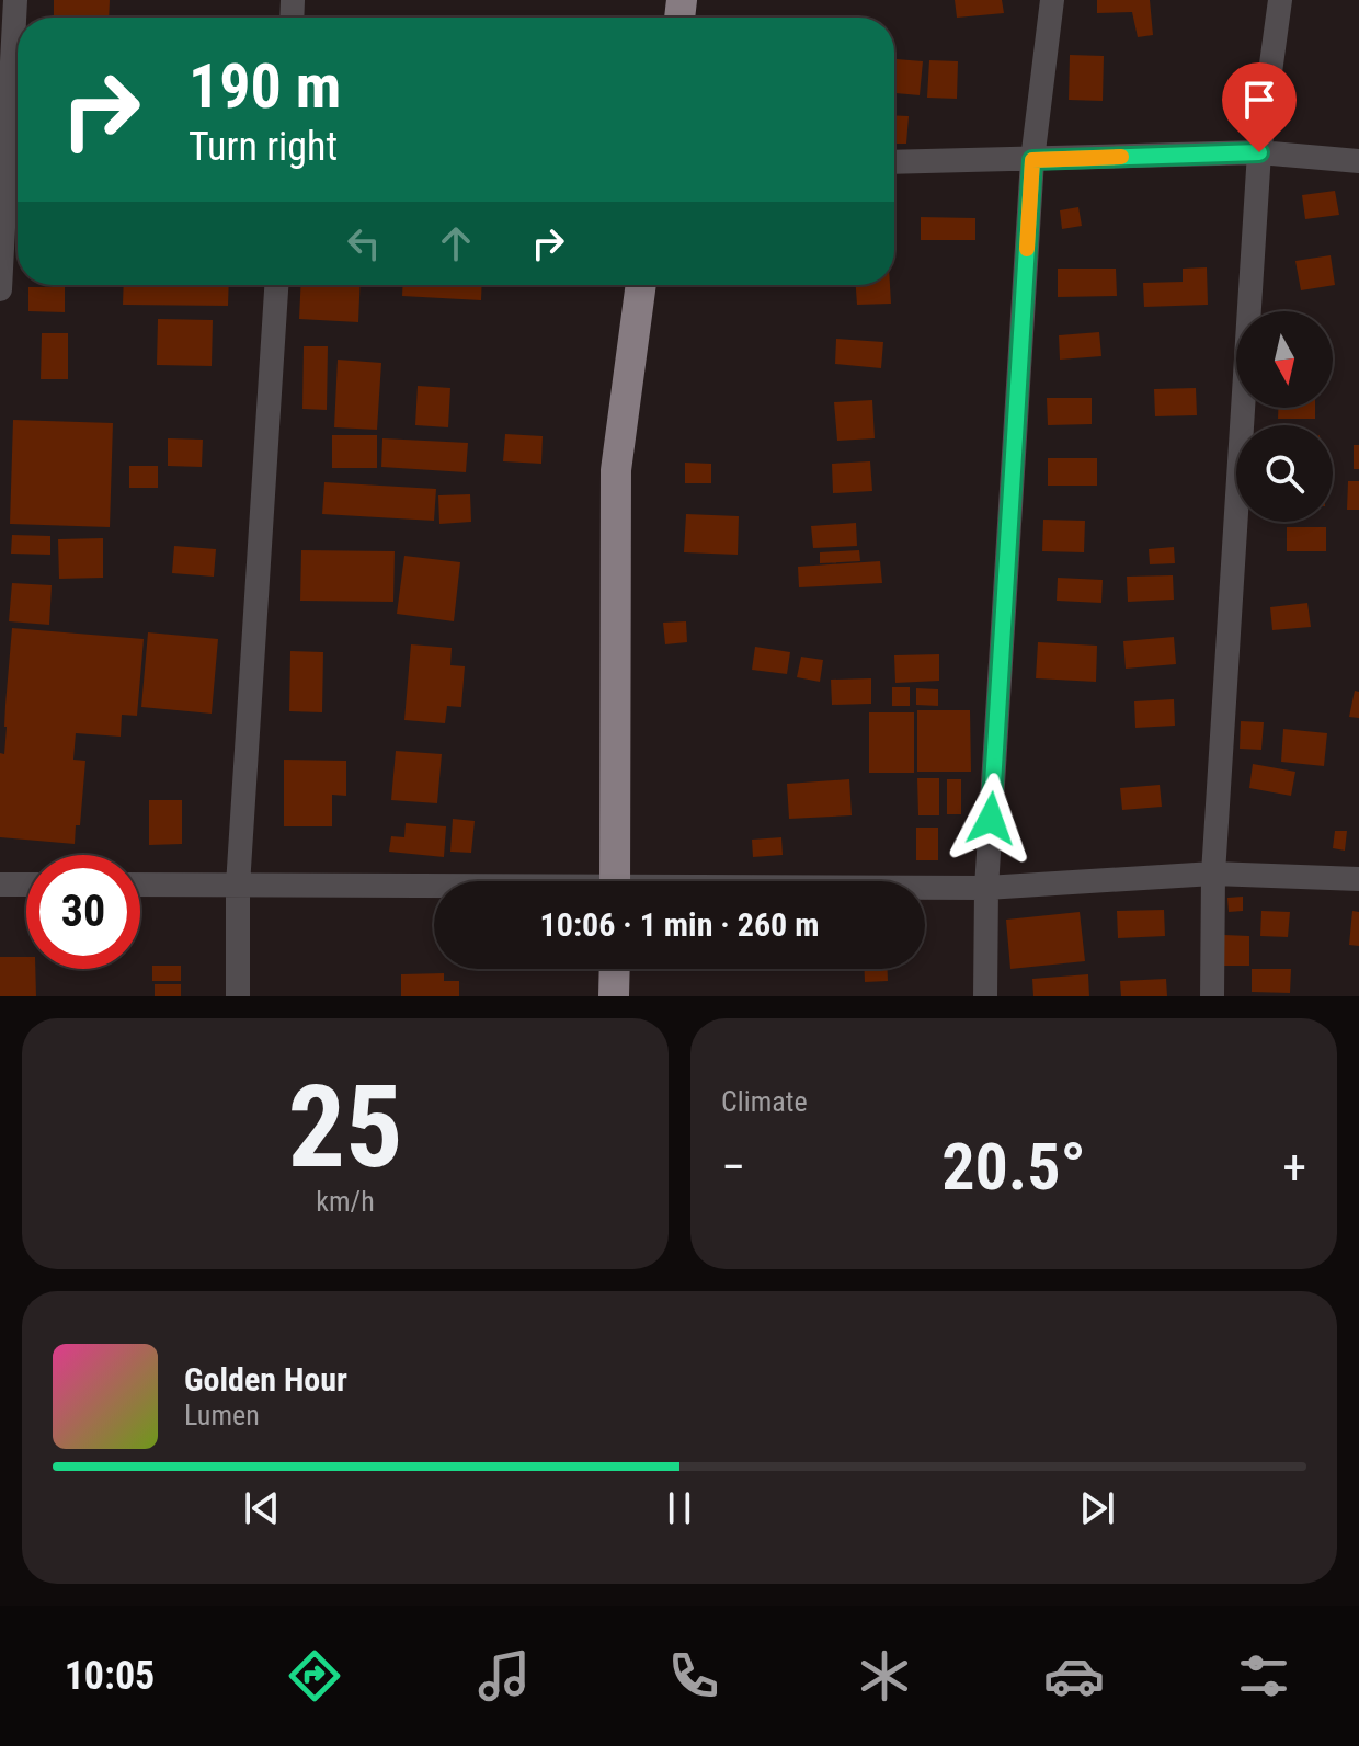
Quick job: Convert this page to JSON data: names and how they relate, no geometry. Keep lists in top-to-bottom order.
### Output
{
  "north": "bottom",
  "page": {
    "turn": ["190 m", "Turn right"],
    "limit": "30",
    "trip": "10:06 · 1 min · 260 m",
    "tile": [
      ["25", "km/h"],
      "Climate"
    ],
    "heat": ["−", "20.5°", "+"],
    "song": ["Golden Hour", "Lumen"],
    "tabs": "10:05"
  }
}
